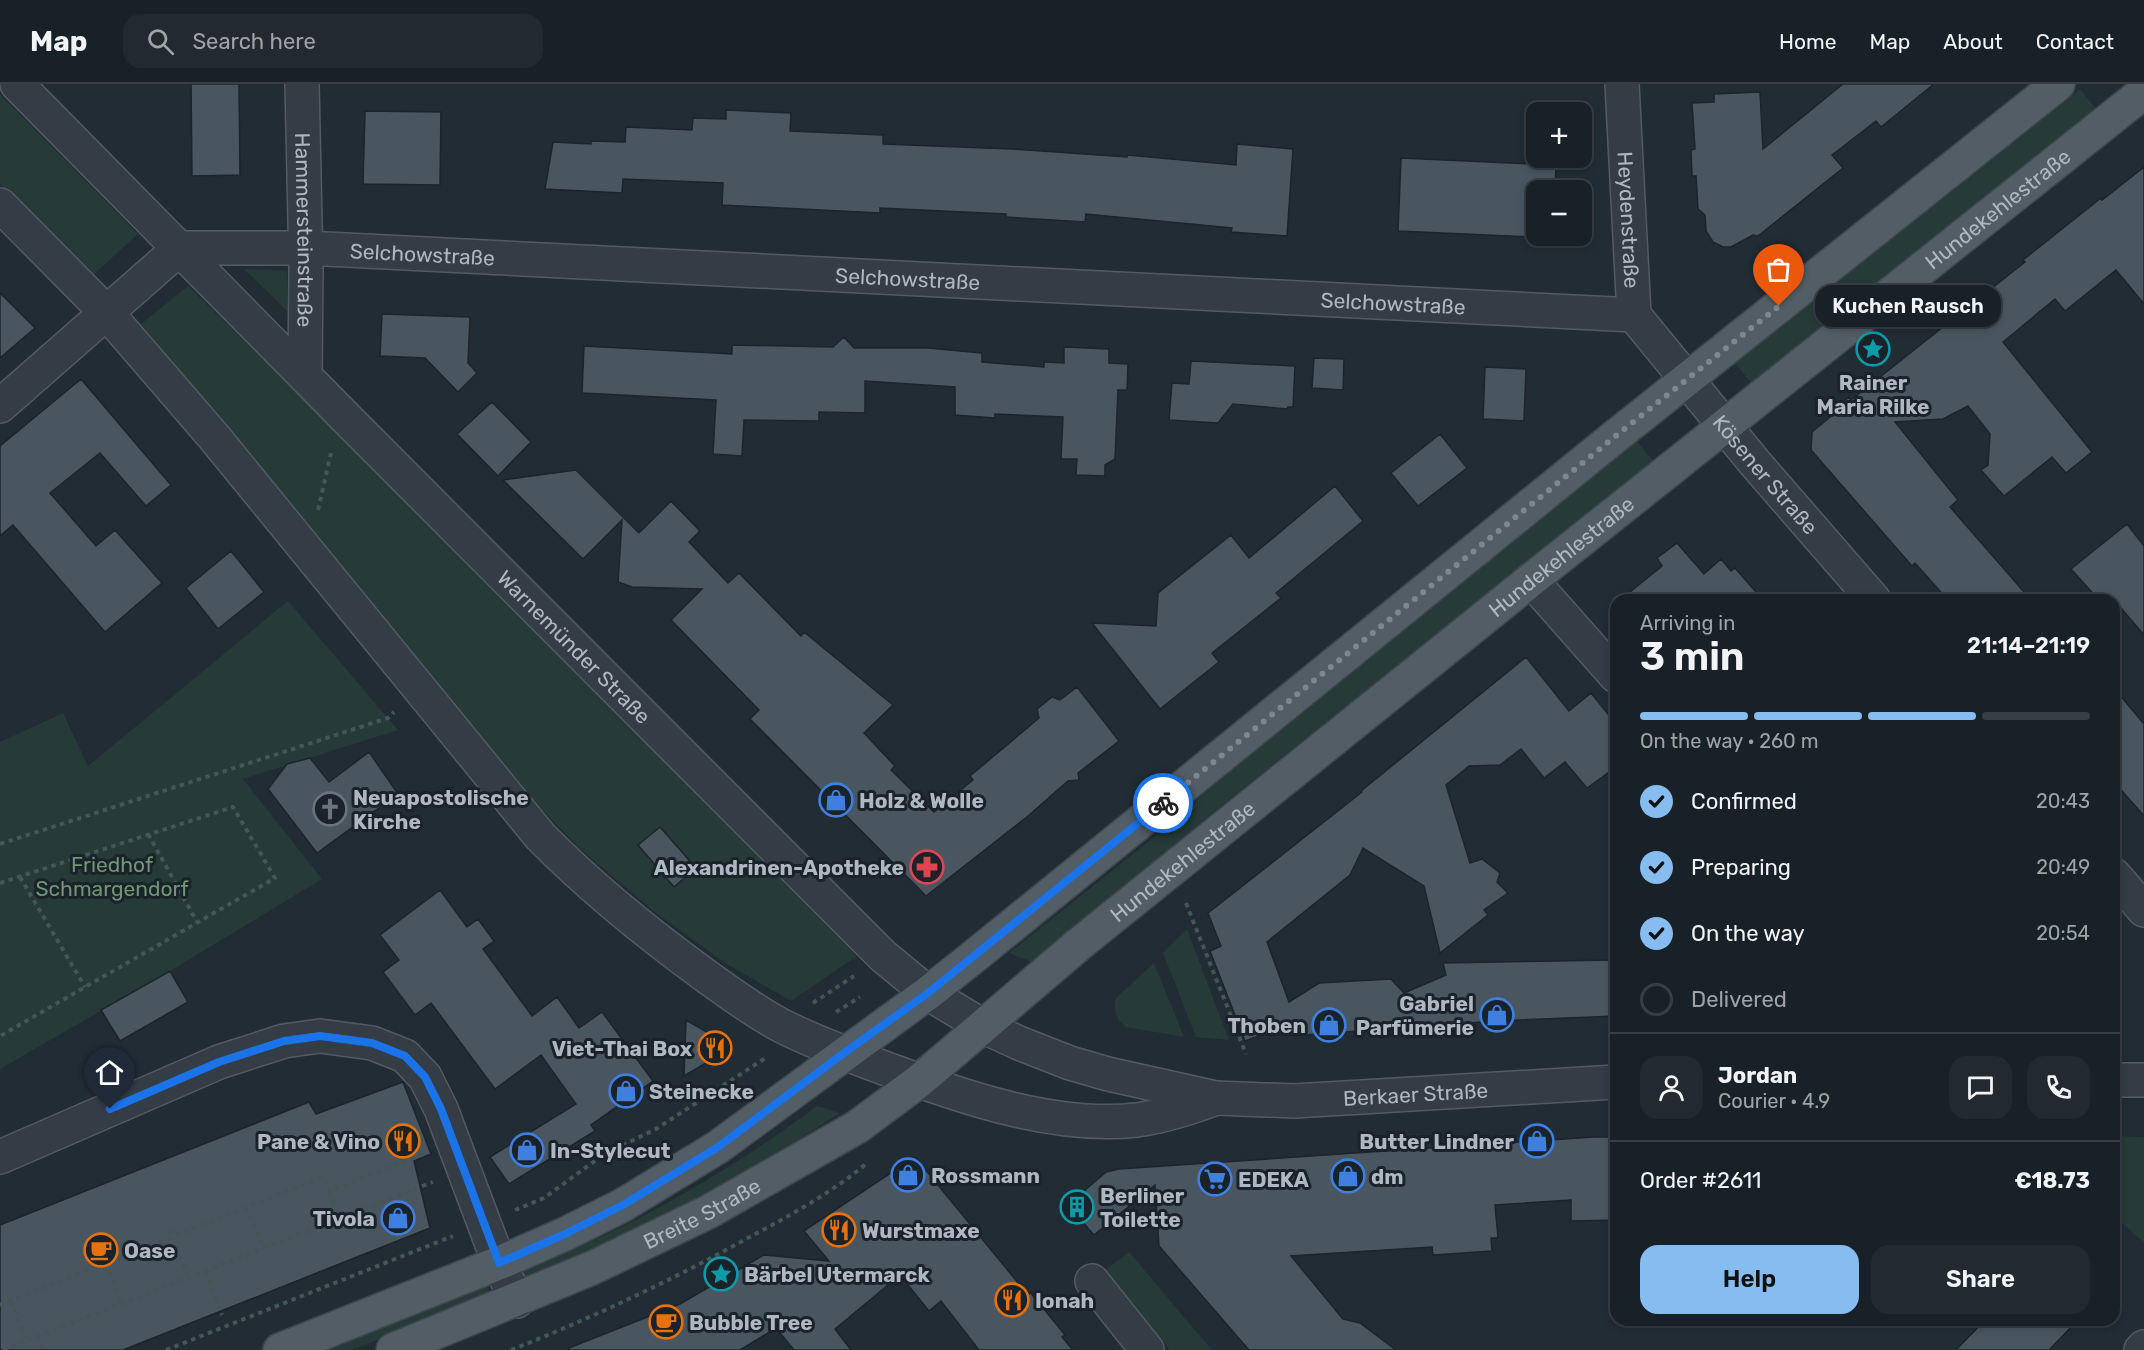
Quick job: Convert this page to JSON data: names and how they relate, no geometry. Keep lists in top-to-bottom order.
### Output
{
  "streets": {
    "main road": ["Hundekehlestraße", "Breite Straße"],
    "street": [
      "Heydenstraße",
      "Hammersteinstraße",
      "Selchowstraße",
      "Kösener Straße",
      "Warnemünder Straße",
      "Berkaer Straße"
    ]
  },
  "crossings": [
    ["Hundekehlestraße", "Kösener Straße"],
    ["Hundekehlestraße", "Warnemünder Straße"],
    ["Hundekehlestraße", "Berkaer Straße"],
    ["Hundekehlestraße", "Breite Straße"],
    ["Heydenstraße", "Selchowstraße"],
    ["Heydenstraße", "Kösener Straße"],
    ["Hammersteinstraße", "Selchowstraße"],
    ["Hammersteinstraße", "Warnemünder Straße"],
    ["Selchowstraße", "Warnemünder Straße"],
    ["Warnemünder Straße", "Berkaer Straße"],
    ["Warnemünder Straße", "Breite Straße"],
    ["Berkaer Straße", "Breite Straße"]
  ],
  "parks": ["Friedhof Schmargendorf"],
  "places": {
    "other": ["Kuchen Rausch"],
    "place": ["Rainer Maria Rilke", "Bärbel Utermarck"],
    "shop": [
      "Holz & Wolle",
      "Gabriel Parfümerie",
      "Thoben",
      "Steinecke",
      "Butter Lindner",
      "In-Stylecut",
      "Rossmann",
      "dm",
      "Tivola"
    ],
    "church": ["Neuapostolische Kirche"],
    "pharmacy": ["Alexandrinen-Apotheke"],
    "restaurant": [
      "Viet-Thai Box",
      "Pane & Vino",
      "Wurstmaxe",
      "Ionah"
    ],
    "supermarket": ["EDEKA"],
    "building": ["Berliner Toilette"],
    "cafe": ["Oase", "Bubble Tree"]
  },
  "page": {
    "header": "Map",
    "search": "Search here",
    "nav": [
      "Home",
      "Map",
      "About",
      "Contact"
    ],
    "map_buttons": ["+", "−"],
    "bubble": "Kuchen Rausch",
    "heading": ["3 min", "Arriving in", "21:14–21:19"],
    "panel": [
      "Jordan",
      "Courier · 4.9",
      "Order #2611",
      "€18.73"
    ],
    "bar": "On the way · 260 m",
    "list": [
      ["Confirmed", "20:43"],
      ["Preparing", "20:49"],
      ["On the way", "20:54"],
      "Delivered"
    ],
    "buttons": ["Help", "Share"]
  }
}
